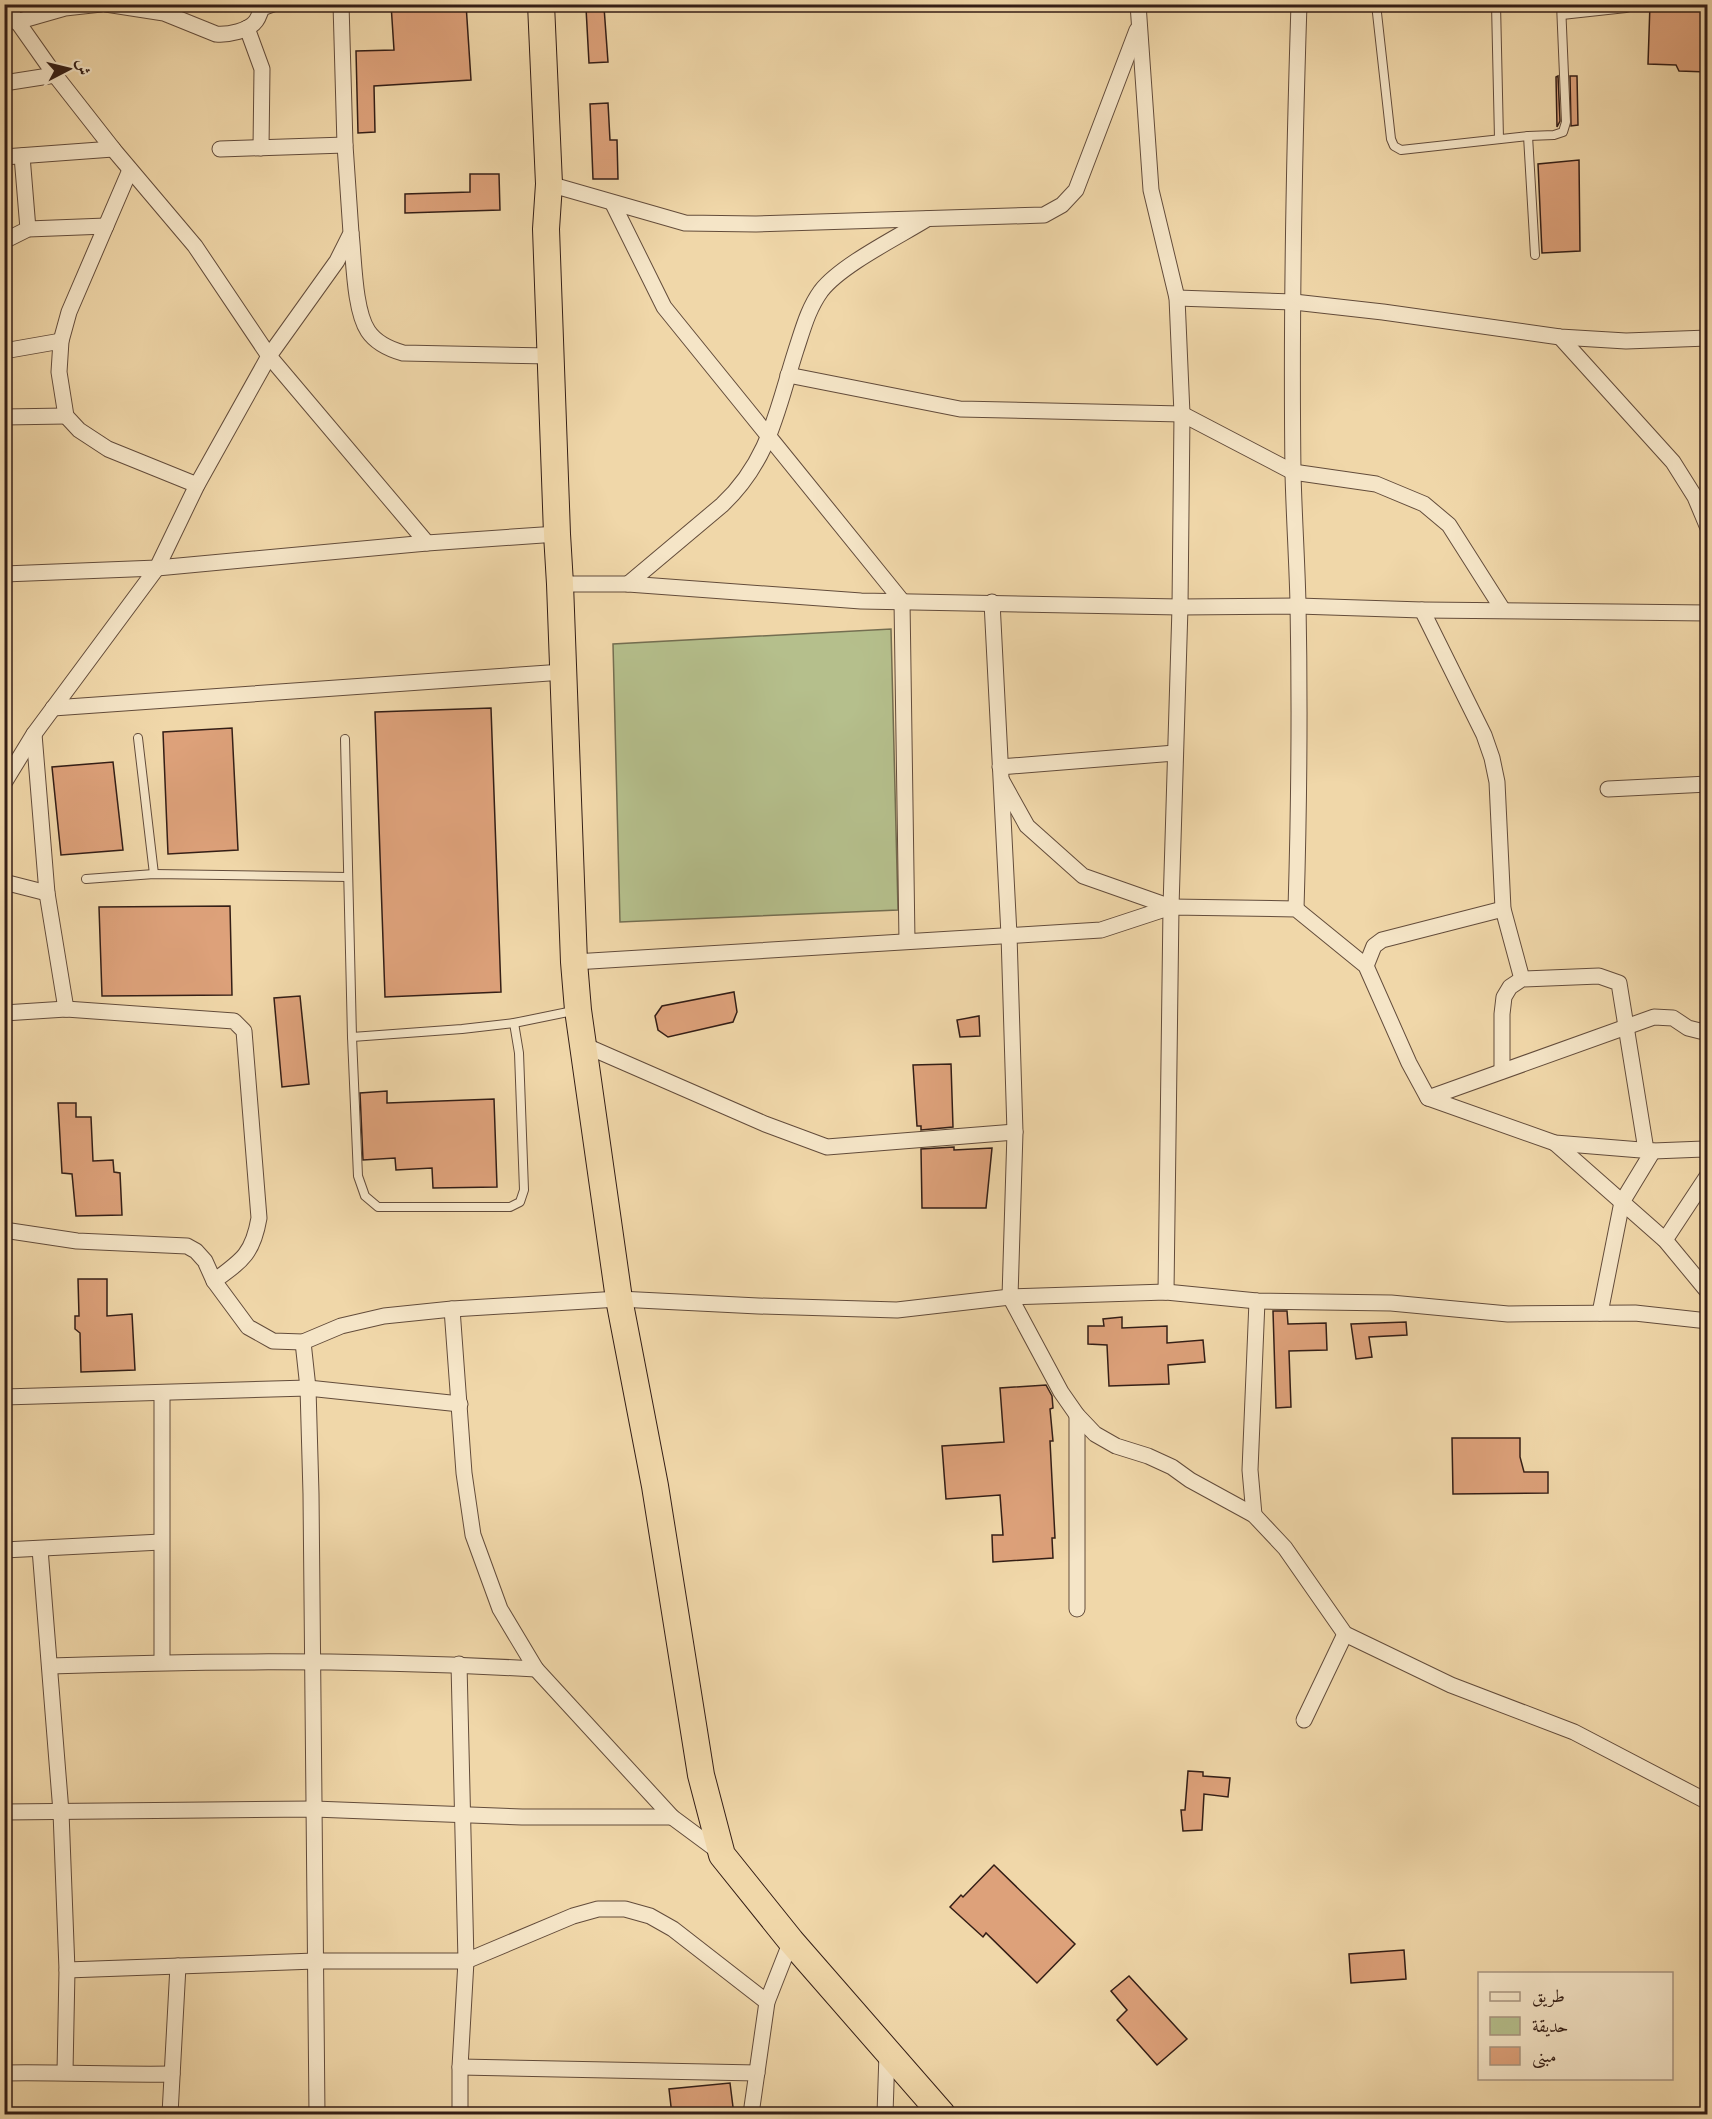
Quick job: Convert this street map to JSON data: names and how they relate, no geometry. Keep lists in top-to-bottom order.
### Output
{
  "legend": ["طريق", "حديقة", "مبنى"],
  "north": "right"
}
